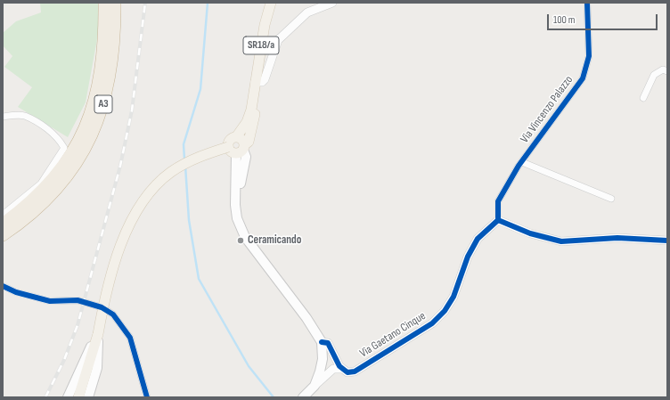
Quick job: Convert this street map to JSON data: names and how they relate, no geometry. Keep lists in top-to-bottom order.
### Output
{
  "streets": {
    "highway": ["A3"],
    "main road": ["SR18/a"],
    "street": ["Via Vincenzo Palazzo", "Via Gaetano Cinque"]
  },
  "crossings": [
    ["Via Vincenzo Palazzo", "Via Gaetano Cinque"]
  ],
  "places": ["Ceramicando"],
  "scale_bar": "100 m"
}
